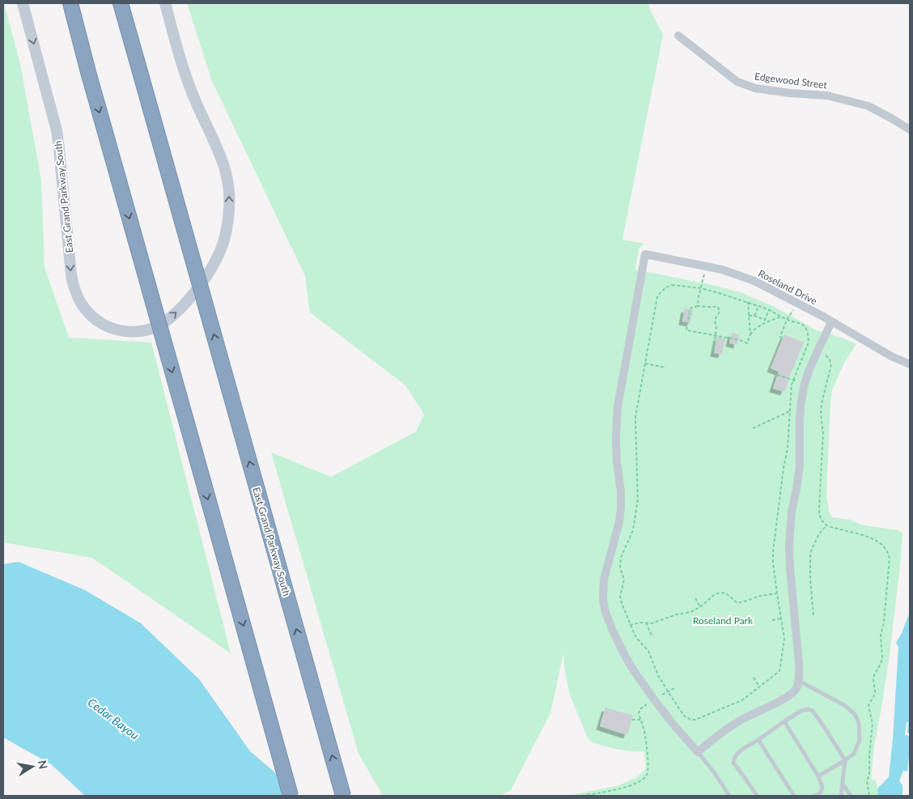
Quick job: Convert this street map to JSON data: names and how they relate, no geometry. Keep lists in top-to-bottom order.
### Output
{
  "streets": {
    "highway": ["East Grand Parkway South"],
    "street": ["Edgewood Street", "Roseland Drive"]
  },
  "water": ["Cedar Bayou"],
  "parks": ["Roseland Park"],
  "north": "right"
}
